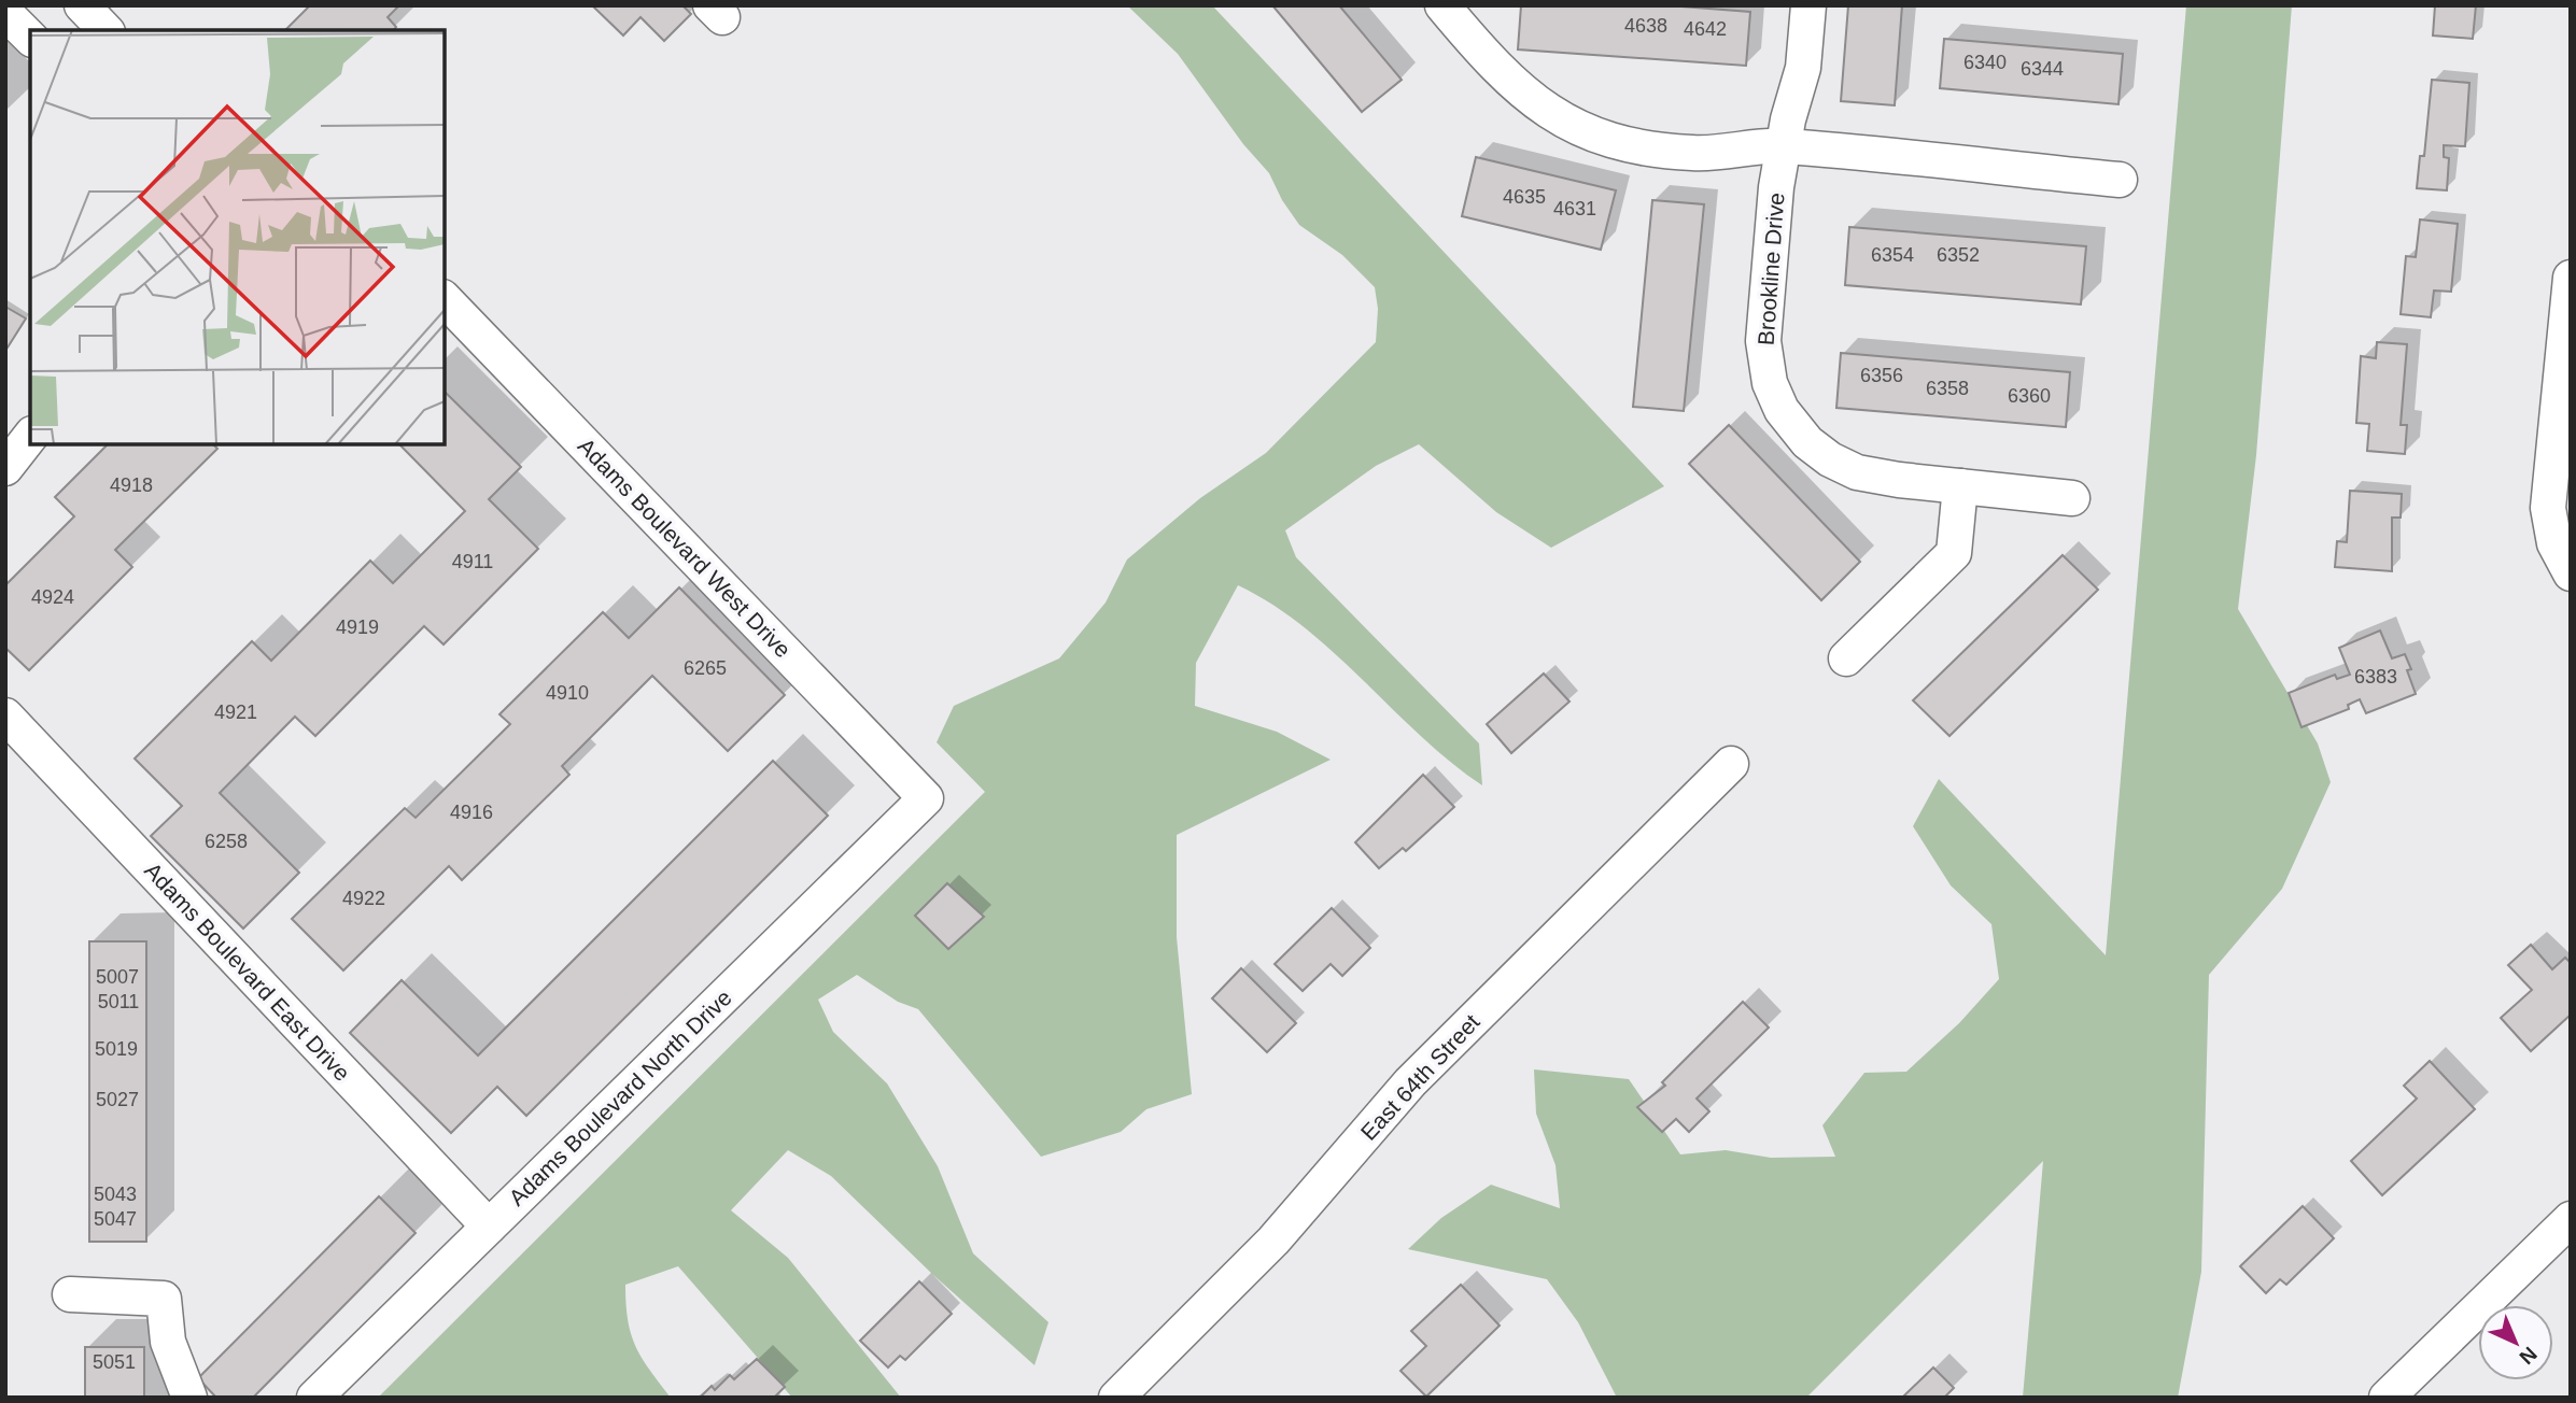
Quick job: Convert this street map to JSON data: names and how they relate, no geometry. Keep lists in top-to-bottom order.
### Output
{
  "streets": {
    "street": [
      "Brookline Drive",
      "Adams Boulevard West Drive",
      "Adams Boulevard East Drive",
      "East 64th Street",
      "Adams Boulevard North Drive"
    ]
  },
  "crossings": [
    ["Adams Boulevard West Drive", "Adams Boulevard North Drive"],
    ["Adams Boulevard East Drive", "Adams Boulevard North Drive"]
  ],
  "house_numbers": [
    "4638",
    "4642",
    "6340",
    "6344",
    "4635",
    "4631",
    "6354",
    "6352",
    "6356",
    "6358",
    "6360",
    "4918",
    "4911",
    "4924",
    "4919",
    "6265",
    "6383",
    "4910",
    "4921",
    "4916",
    "6258",
    "4922",
    "5007",
    "5011",
    "5019",
    "5027",
    "5043",
    "5047",
    "5051"
  ],
  "north": "bottom right"
}
